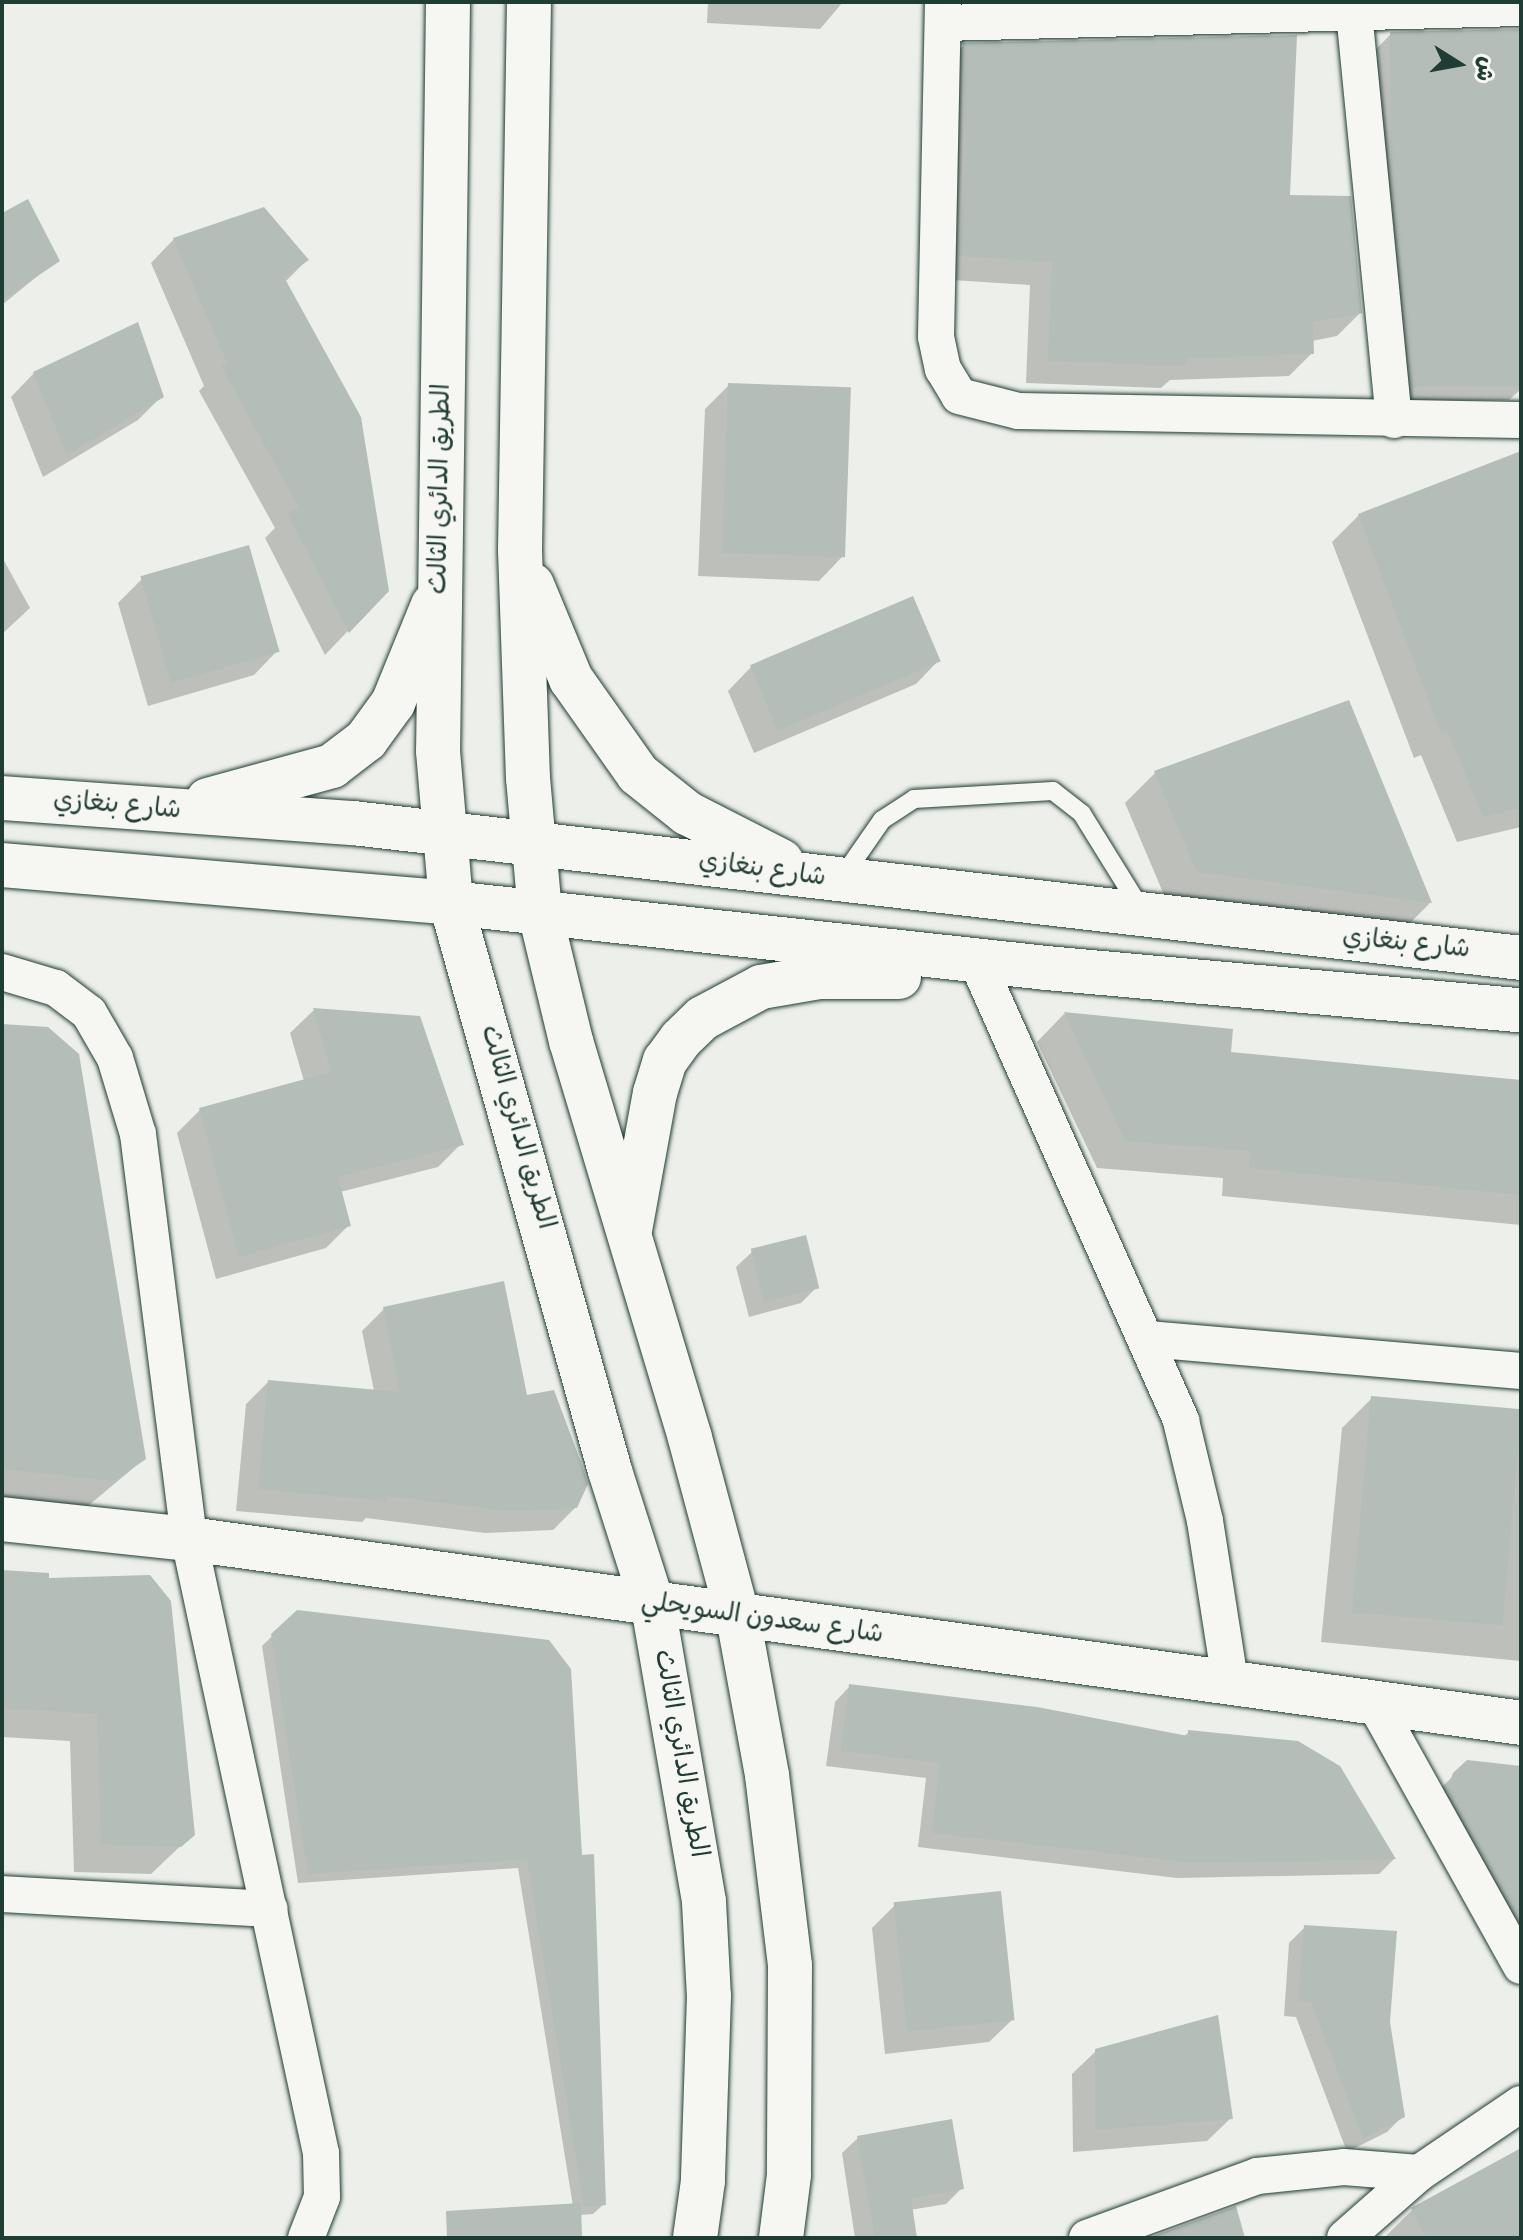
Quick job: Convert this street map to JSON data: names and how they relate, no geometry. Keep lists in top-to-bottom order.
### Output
{
  "streets": {
    "main road": ["الطريق الدائري الثالث", "شارع بنغازي", "شارع سعدون السويحلي"]
  },
  "crossings": [
    ["الطريق الدائري الثالث", "شارع بنغازي"],
    ["الطريق الدائري الثالث", "شارع سعدون السويحلي"]
  ],
  "north": "right"
}
